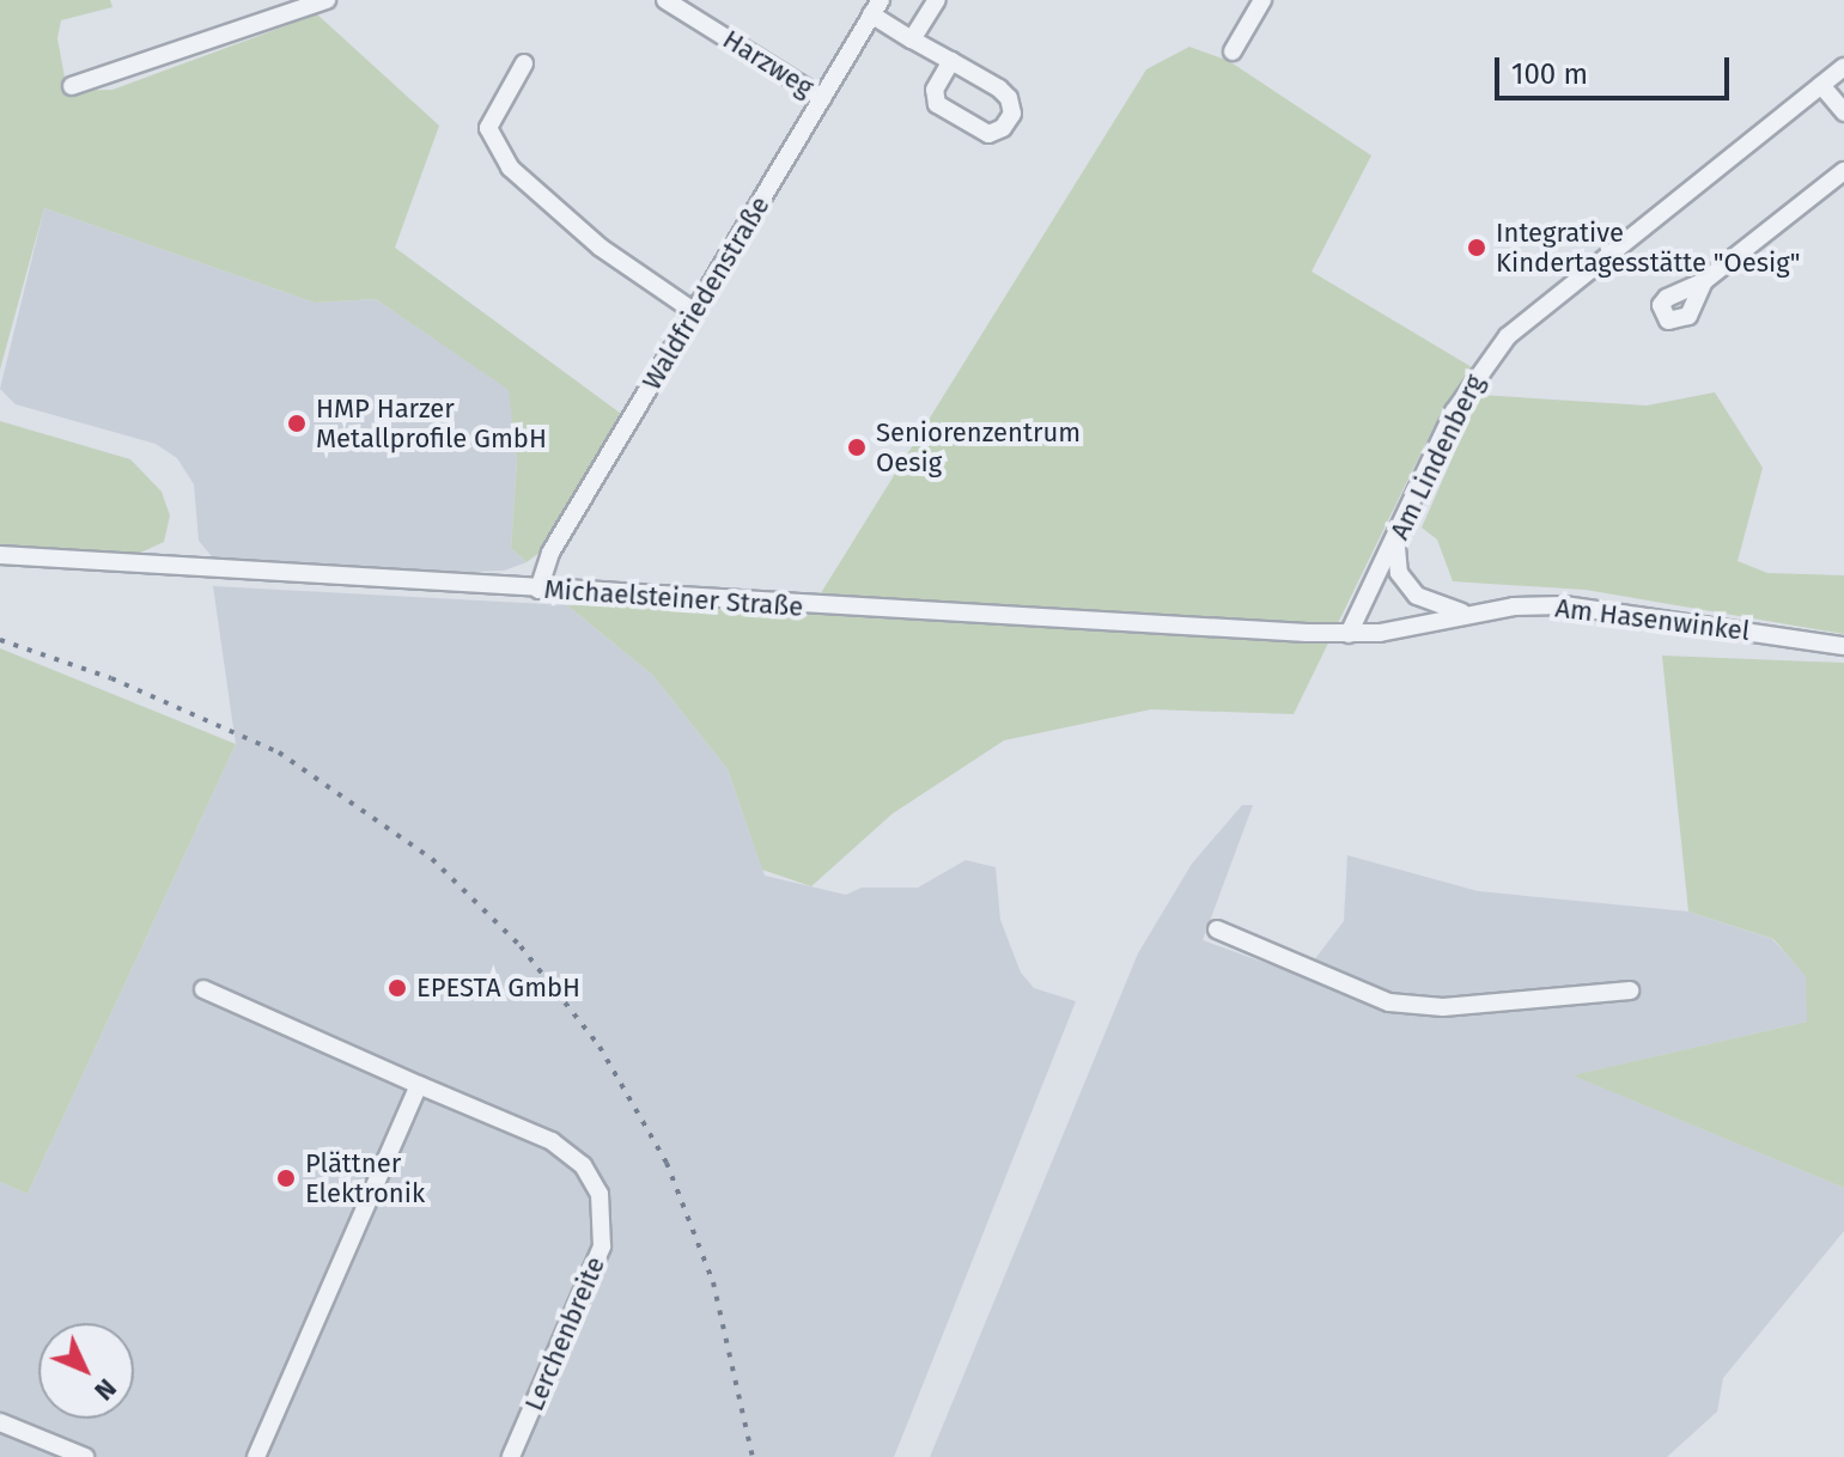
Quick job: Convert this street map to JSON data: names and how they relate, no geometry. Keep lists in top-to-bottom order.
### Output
{
  "streets": {
    "street": [
      "Harzweg",
      "Waldfriedenstraße",
      "Am Lindenberg",
      "Michaelsteiner Straße",
      "Am Hasenwinkel",
      "Lerchenbreite"
    ]
  },
  "crossings": [
    ["Harzweg", "Waldfriedenstraße"],
    ["Waldfriedenstraße", "Michaelsteiner Straße"],
    ["Am Lindenberg", "Michaelsteiner Straße"],
    ["Am Lindenberg", "Am Hasenwinkel"],
    ["Michaelsteiner Straße", "Am Hasenwinkel"]
  ],
  "places": [
    "Integrative Kindertagesstätte \"Oesig\"",
    "HMP Harzer Metallprofile GmbH",
    "Seniorenzentrum Oesig",
    "EPESTA GmbH",
    "Plättner Elektronik"
  ],
  "scale_bar": "100 m",
  "north": "bottom right"
}
